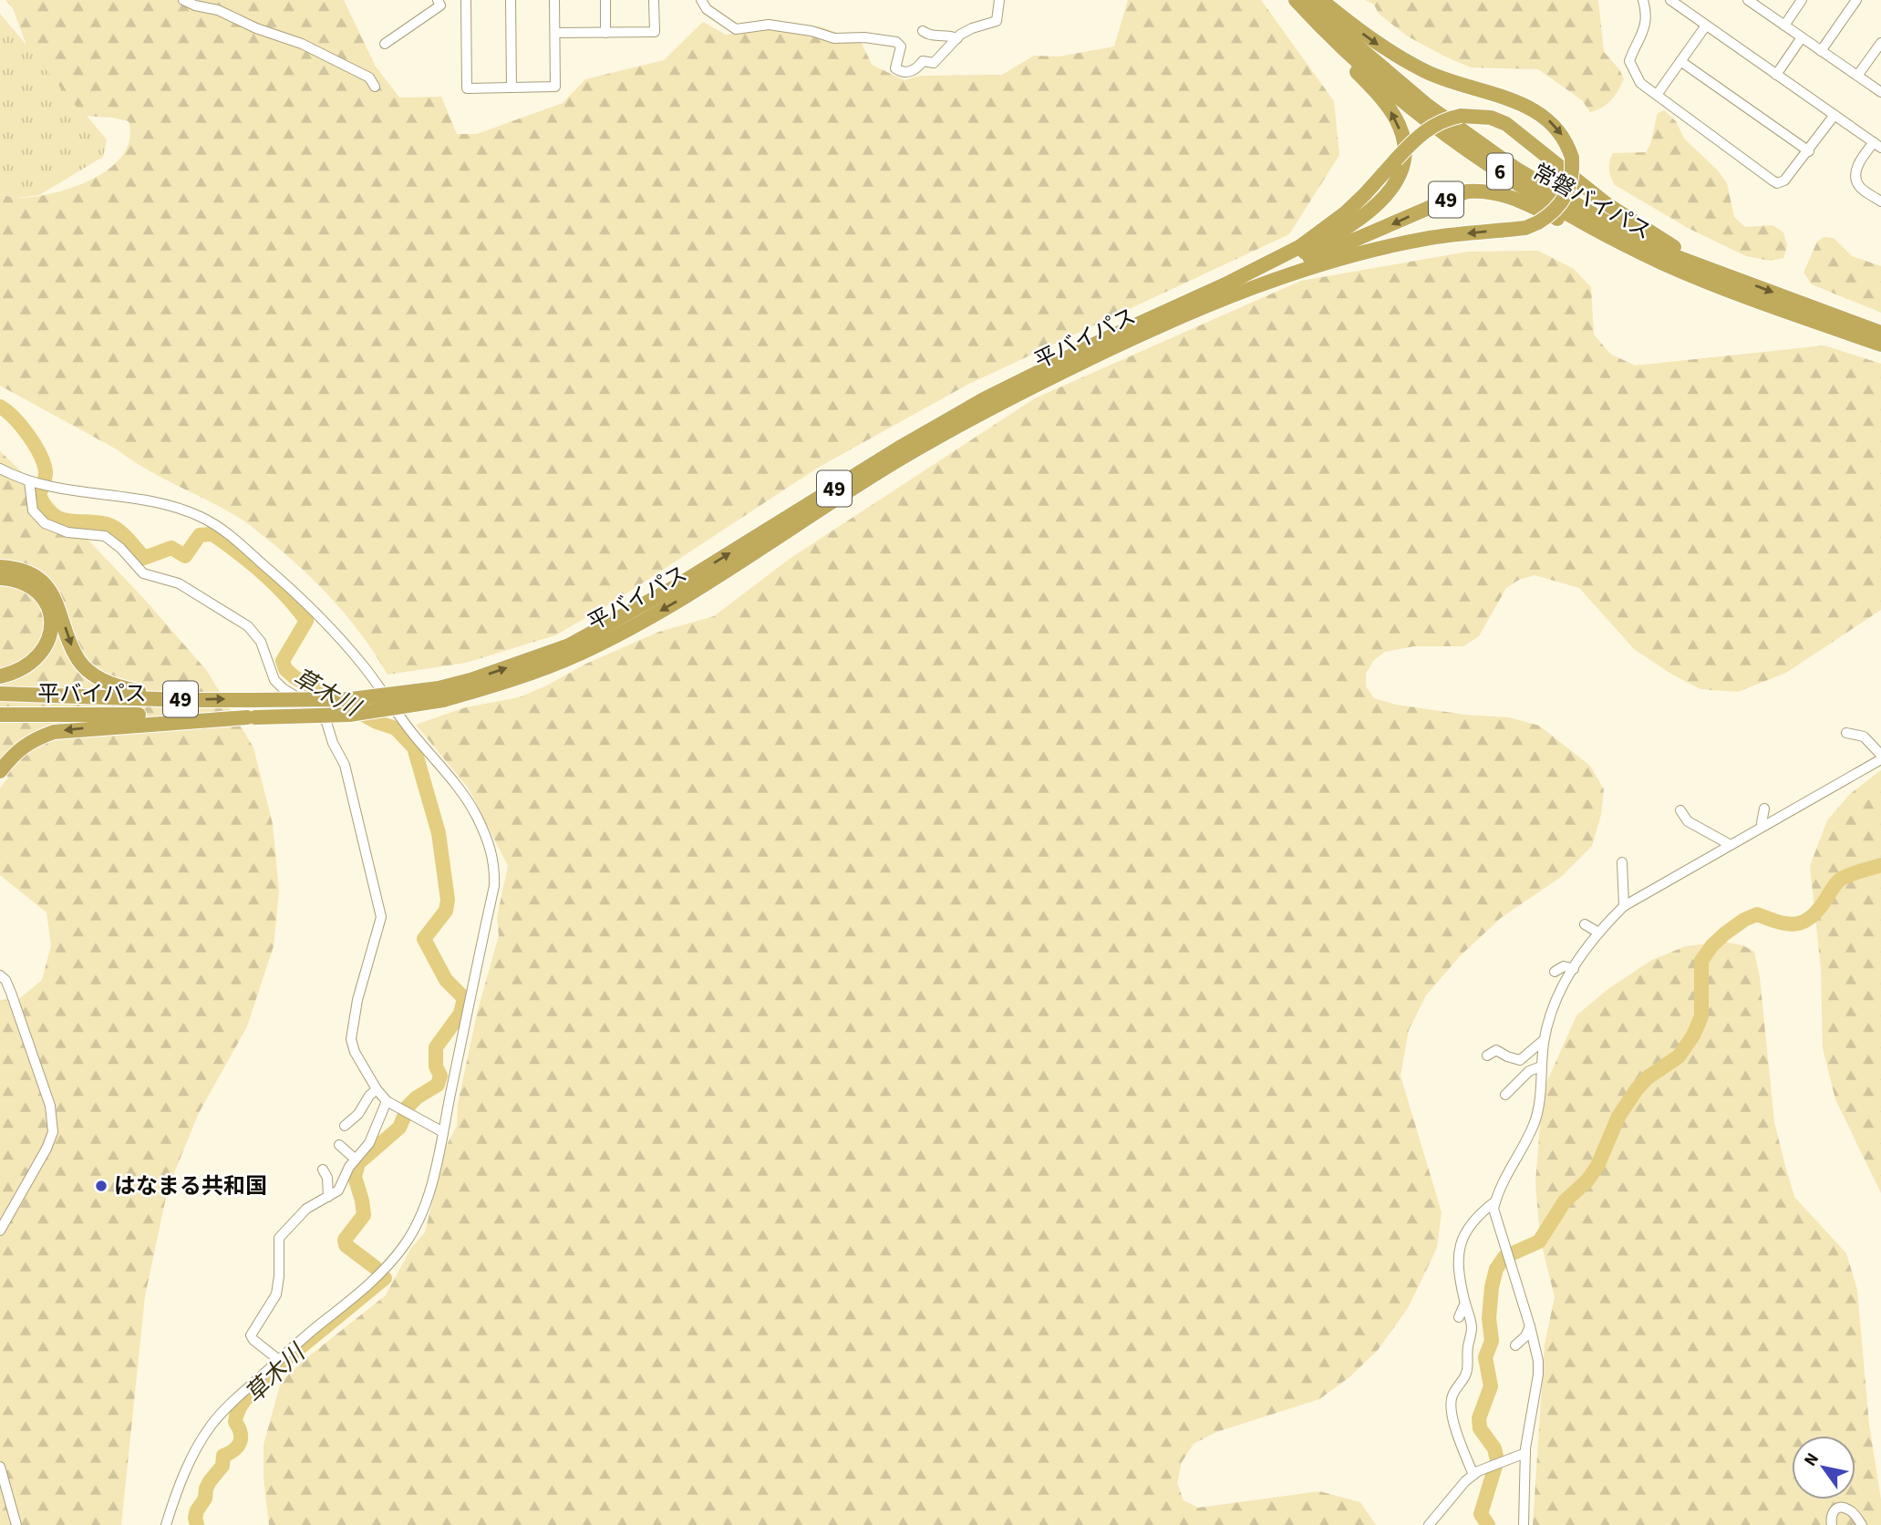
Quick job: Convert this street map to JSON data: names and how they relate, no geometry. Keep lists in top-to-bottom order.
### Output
{
  "streets": {
    "highway": [
      "6",
      "49",
      "常磐バイパス",
      "平バイパス"
    ]
  },
  "crossings": [
    ["49", "常磐バイパス"],
    ["49", "平バイパス"]
  ],
  "water": ["草木川"],
  "places": ["はなまる共和国"],
  "north": "top left"
}
